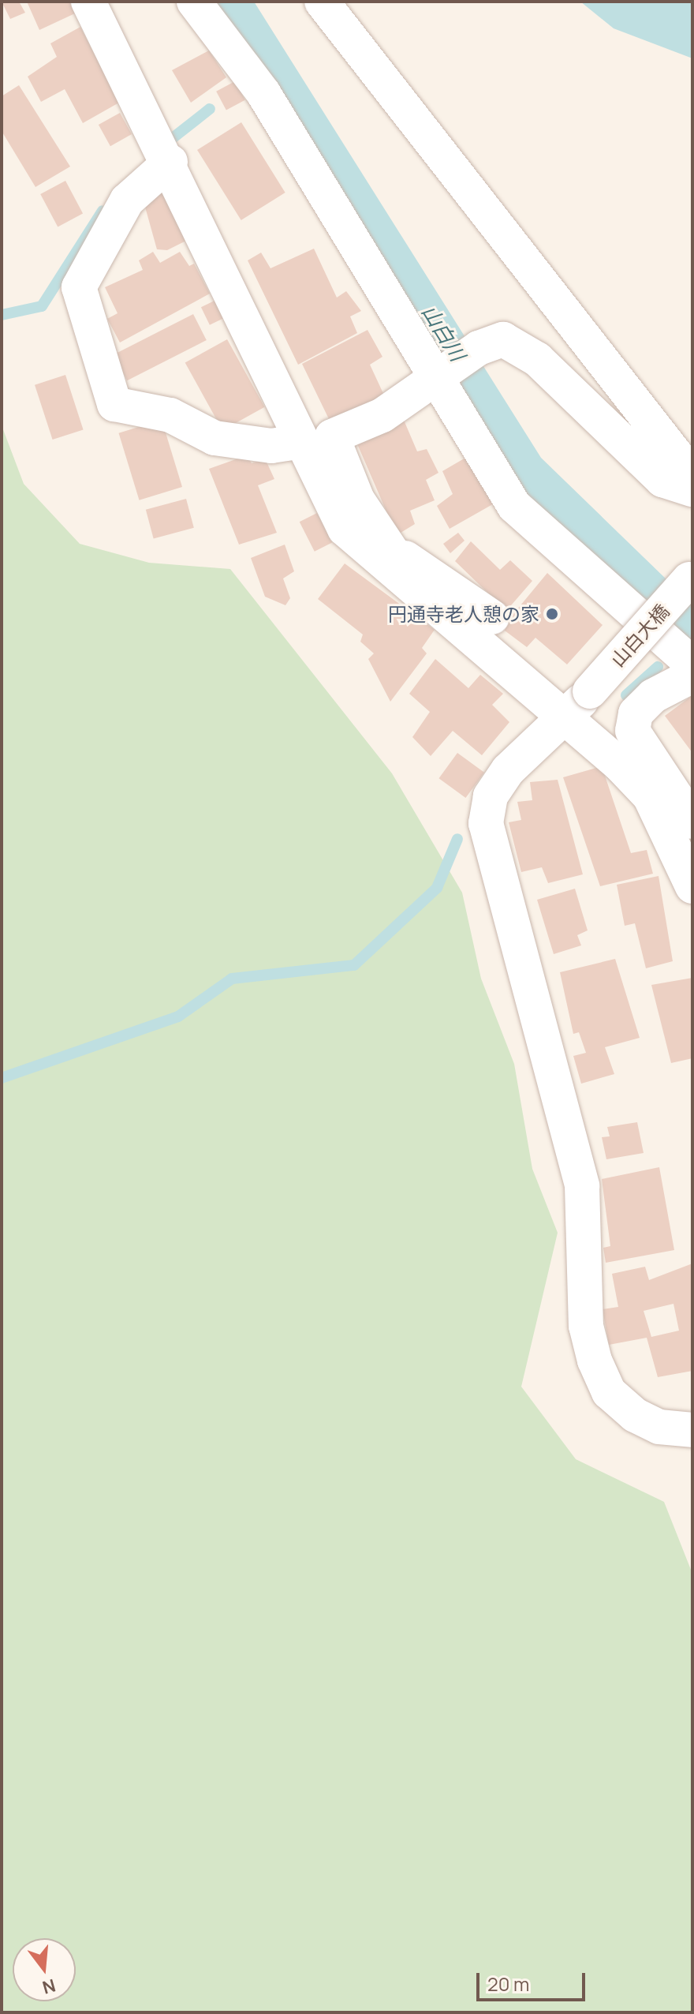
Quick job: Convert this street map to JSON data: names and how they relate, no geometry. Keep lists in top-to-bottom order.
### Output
{
  "streets": {
    "street": ["山白大橋"]
  },
  "water": ["山白川"],
  "places": ["円通寺老人憩の家"],
  "scale_bar": "20 m",
  "north": "bottom"
}
